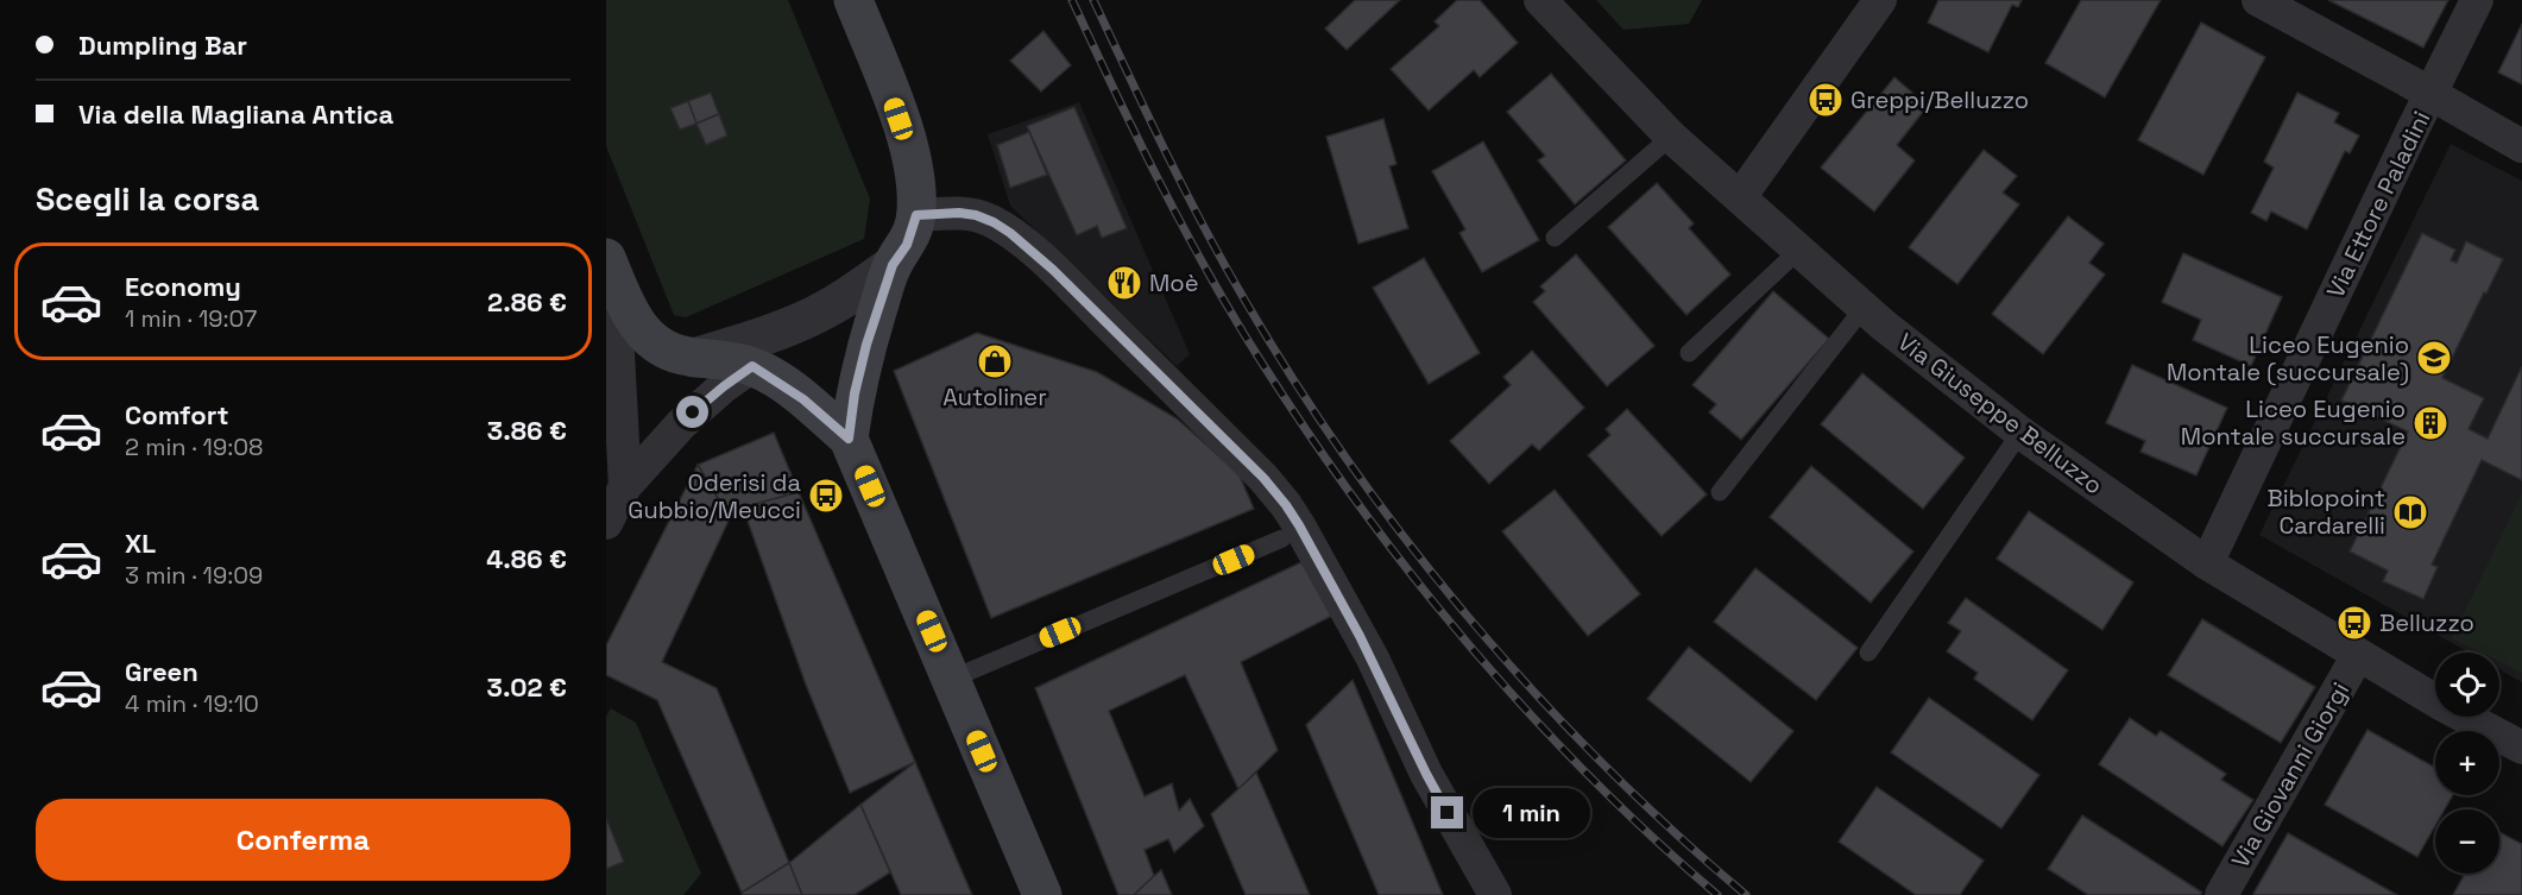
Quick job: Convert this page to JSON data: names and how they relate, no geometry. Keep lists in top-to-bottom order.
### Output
{
  "streets": {
    "street": ["Via Ettore Paladini", "Via Giuseppe Belluzzo", "Via Giovanni Giorgi"]
  },
  "crossings": [
    ["Via Ettore Paladini", "Via Giuseppe Belluzzo"],
    ["Via Giuseppe Belluzzo", "Via Giovanni Giorgi"]
  ],
  "places": {
    "bus stop": ["Greppi/Belluzzo", "Oderisi da Gubbio/Meucci", "Belluzzo"],
    "restaurant": ["Moè"],
    "school or university": ["Liceo Eugenio Montale (succursale)"],
    "shop": ["Autoliner"],
    "building": ["Liceo Eugenio Montale succursale"],
    "library": ["Biblopoint Cardarelli"]
  },
  "page": {
    "banner": ["Dumpling Bar", "Via della Magliana Antica"],
    "heading": "Scegli la corsa",
    "list": [
      {
        "name": "Economy",
        "note": "1 min · 19:07",
        "value": "2.86 €"
      },
      {
        "name": "Comfort",
        "note": "2 min · 19:08",
        "value": "3.86 €"
      },
      {
        "name": "XL",
        "note": "3 min · 19:09",
        "value": "4.86 €"
      },
      {
        "name": "Green",
        "note": "4 min · 19:10",
        "value": "3.02 €"
      }
    ],
    "map_buttons": ["+", "−"],
    "buttons": "Conferma",
    "bubble": "1 min"
  }
}
